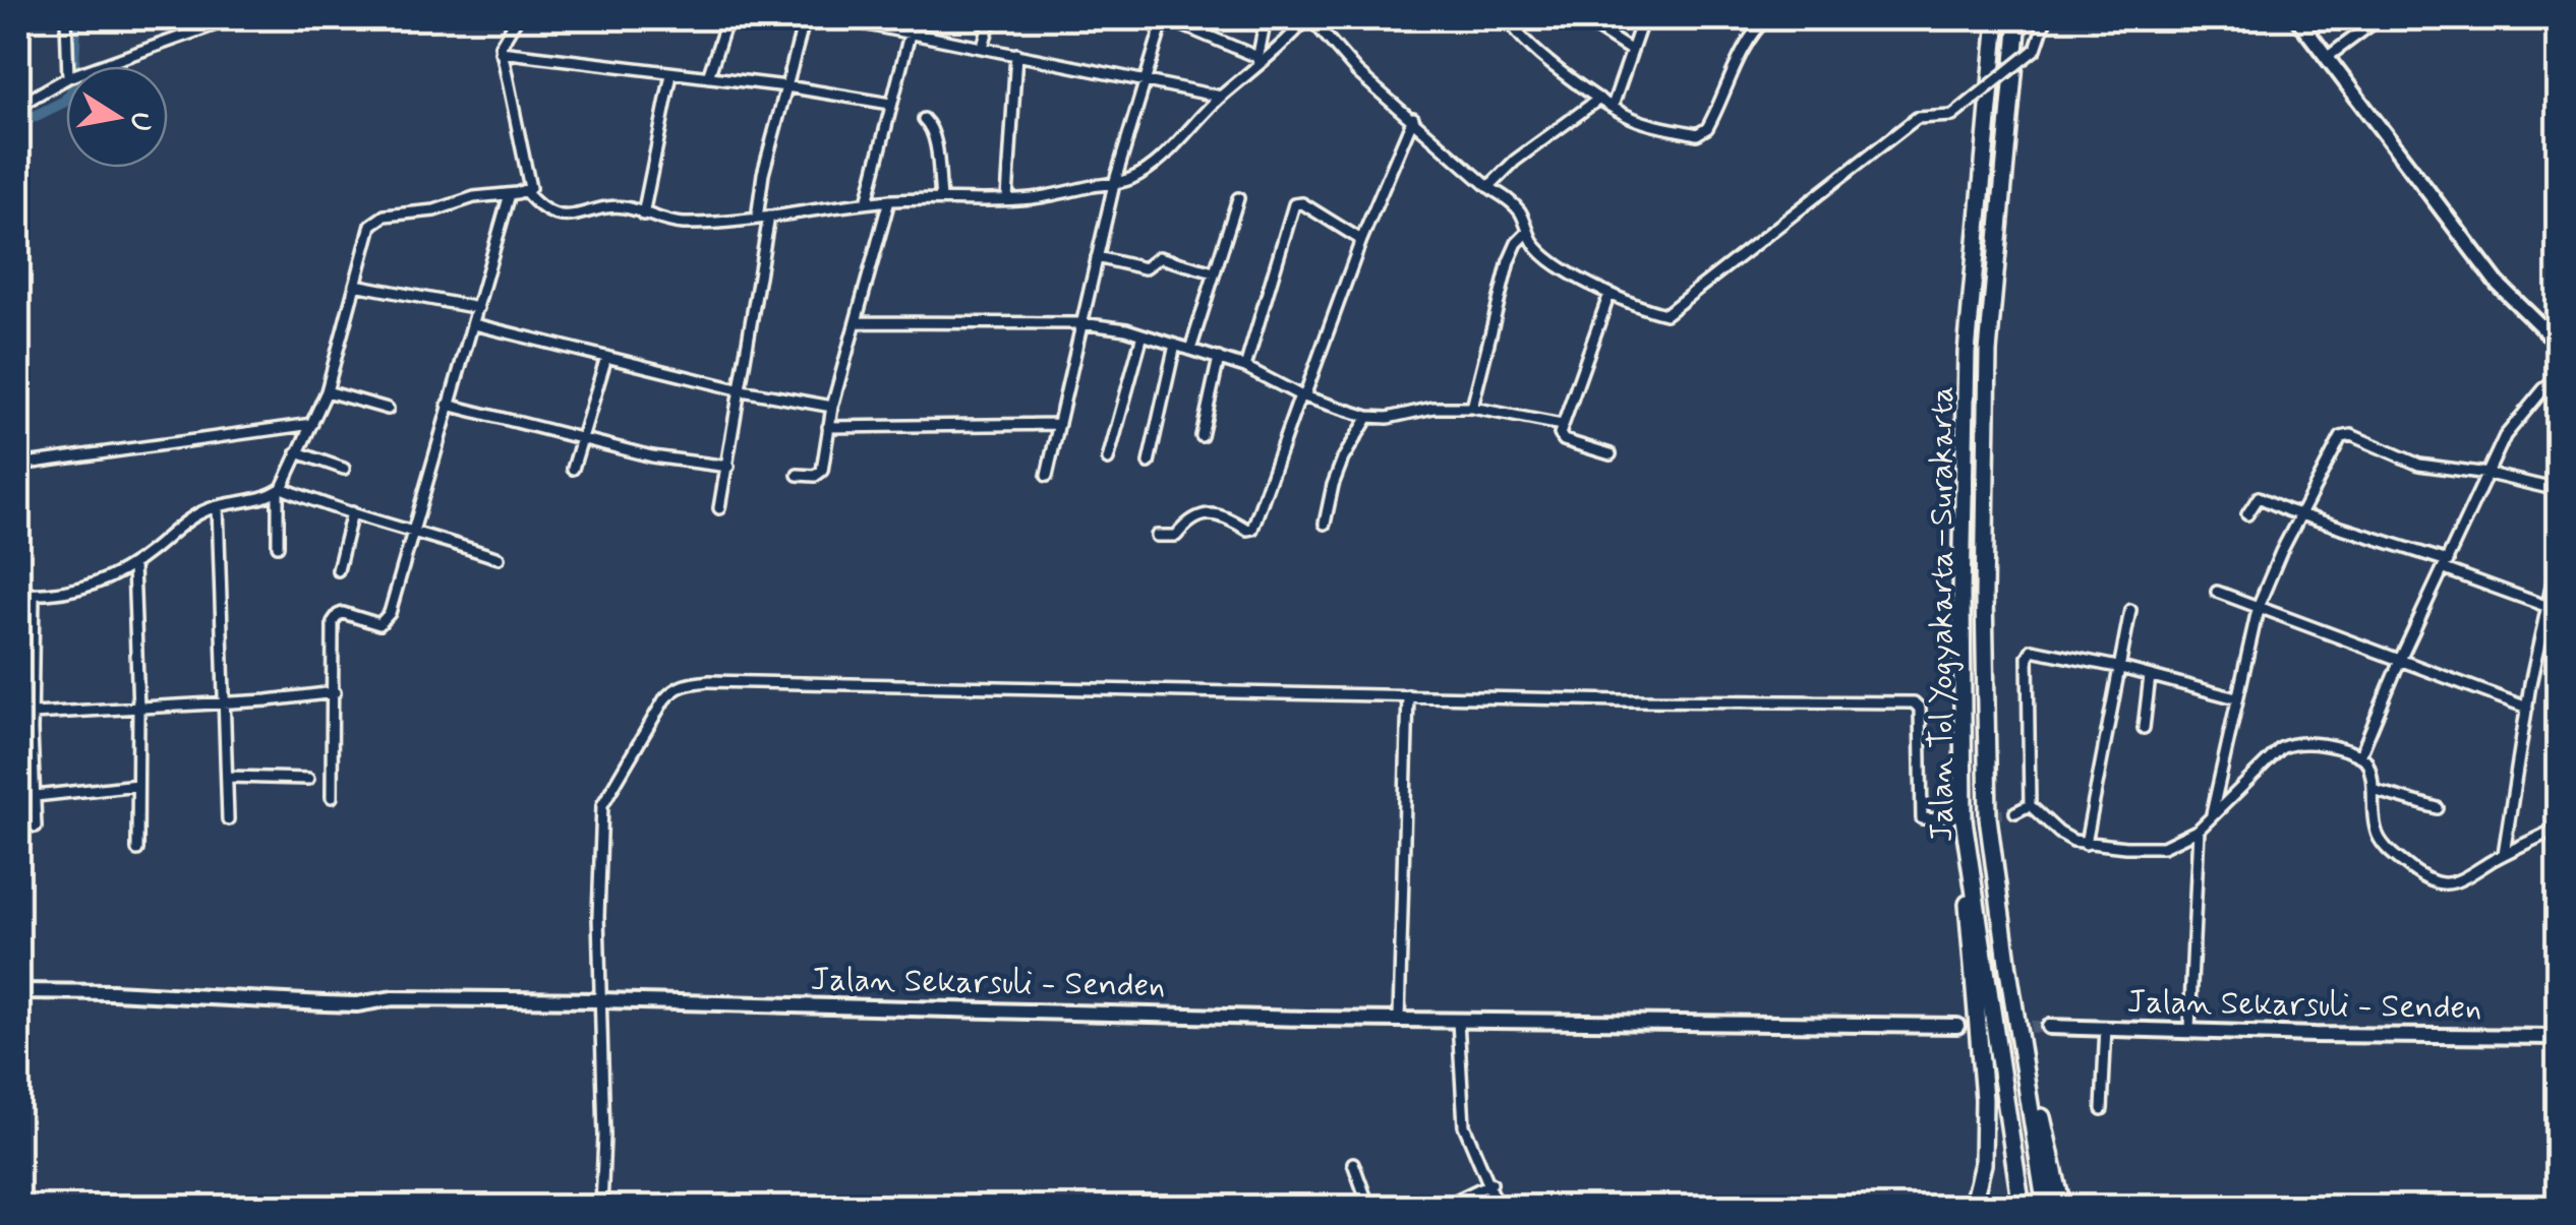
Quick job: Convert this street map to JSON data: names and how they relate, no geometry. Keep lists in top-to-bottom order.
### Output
{
  "streets": {
    "highway": ["Jalan Tol Yogyakarta–Surakarta"],
    "street": ["Jalan Sekarsuli - Senden"]
  },
  "north": "right"
}
